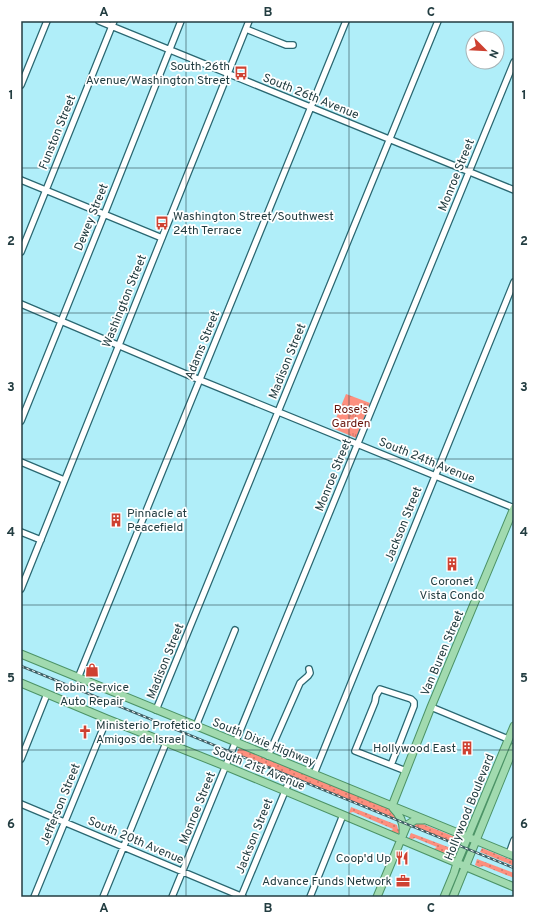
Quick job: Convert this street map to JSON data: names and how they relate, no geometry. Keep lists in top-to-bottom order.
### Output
{
  "streets": {
    "main road": [
      "Van Buren Street",
      "South Dixie Highway",
      "South 21st Avenue",
      "Hollywood Boulevard"
    ],
    "street": [
      "South 26th Avenue",
      "Funston Street",
      "Monroe Street",
      "Dewey Street",
      "Washington Street",
      "Adams Street",
      "Madison Street",
      "South 24th Avenue",
      "Jackson Street",
      "Jefferson Street",
      "South 20th Avenue"
    ]
  },
  "crossings": [
    ["South 26th Avenue", "Funston Street"],
    ["South 26th Avenue", "Monroe Street"],
    ["South 26th Avenue", "Dewey Street"],
    ["South 26th Avenue", "Washington Street"],
    ["South 26th Avenue", "Adams Street"],
    ["South 26th Avenue", "Madison Street"],
    ["Monroe Street", "South 24th Avenue"],
    ["Monroe Street", "South Dixie Highway"],
    ["Monroe Street", "South 21st Avenue"],
    ["Monroe Street", "South 20th Avenue"],
    ["Dewey Street", "South 24th Avenue"],
    ["Washington Street", "South 24th Avenue"],
    ["Adams Street", "South 24th Avenue"],
    ["Adams Street", "South Dixie Highway"],
    ["Madison Street", "South 24th Avenue"],
    ["Madison Street", "South Dixie Highway"],
    ["South 24th Avenue", "Jackson Street"],
    ["South 24th Avenue", "Van Buren Street"],
    ["Jackson Street", "South Dixie Highway"],
    ["Jackson Street", "South 21st Avenue"],
    ["Jackson Street", "South 20th Avenue"],
    ["Van Buren Street", "South Dixie Highway"],
    ["South Dixie Highway", "Hollywood Boulevard"],
    ["South 21st Avenue", "Jefferson Street"],
    ["South 21st Avenue", "Hollywood Boulevard"],
    ["Jefferson Street", "South 20th Avenue"]
  ],
  "parks": ["Rose's Garden"],
  "places": {
    "bus stop": ["South 26th Avenue/Washington Street", "Washington Street/Southwest 24th Terrace"],
    "building": ["Pinnacle at Peacefield", "Coronet Vista Condo", "Hollywood East"],
    "shop": ["Robin Service Auto Repair"],
    "church": ["Ministerio Profetico Amigos de Israel"],
    "restaurant": ["Coop'd Up"],
    "office": ["Advance Funds Network"]
  },
  "north": "bottom right",
  "grid": {
    "columns": ["A", "B", "C"],
    "rows": [
      "1",
      "2",
      "3",
      "4",
      "5",
      "6"
    ]
  }
}
